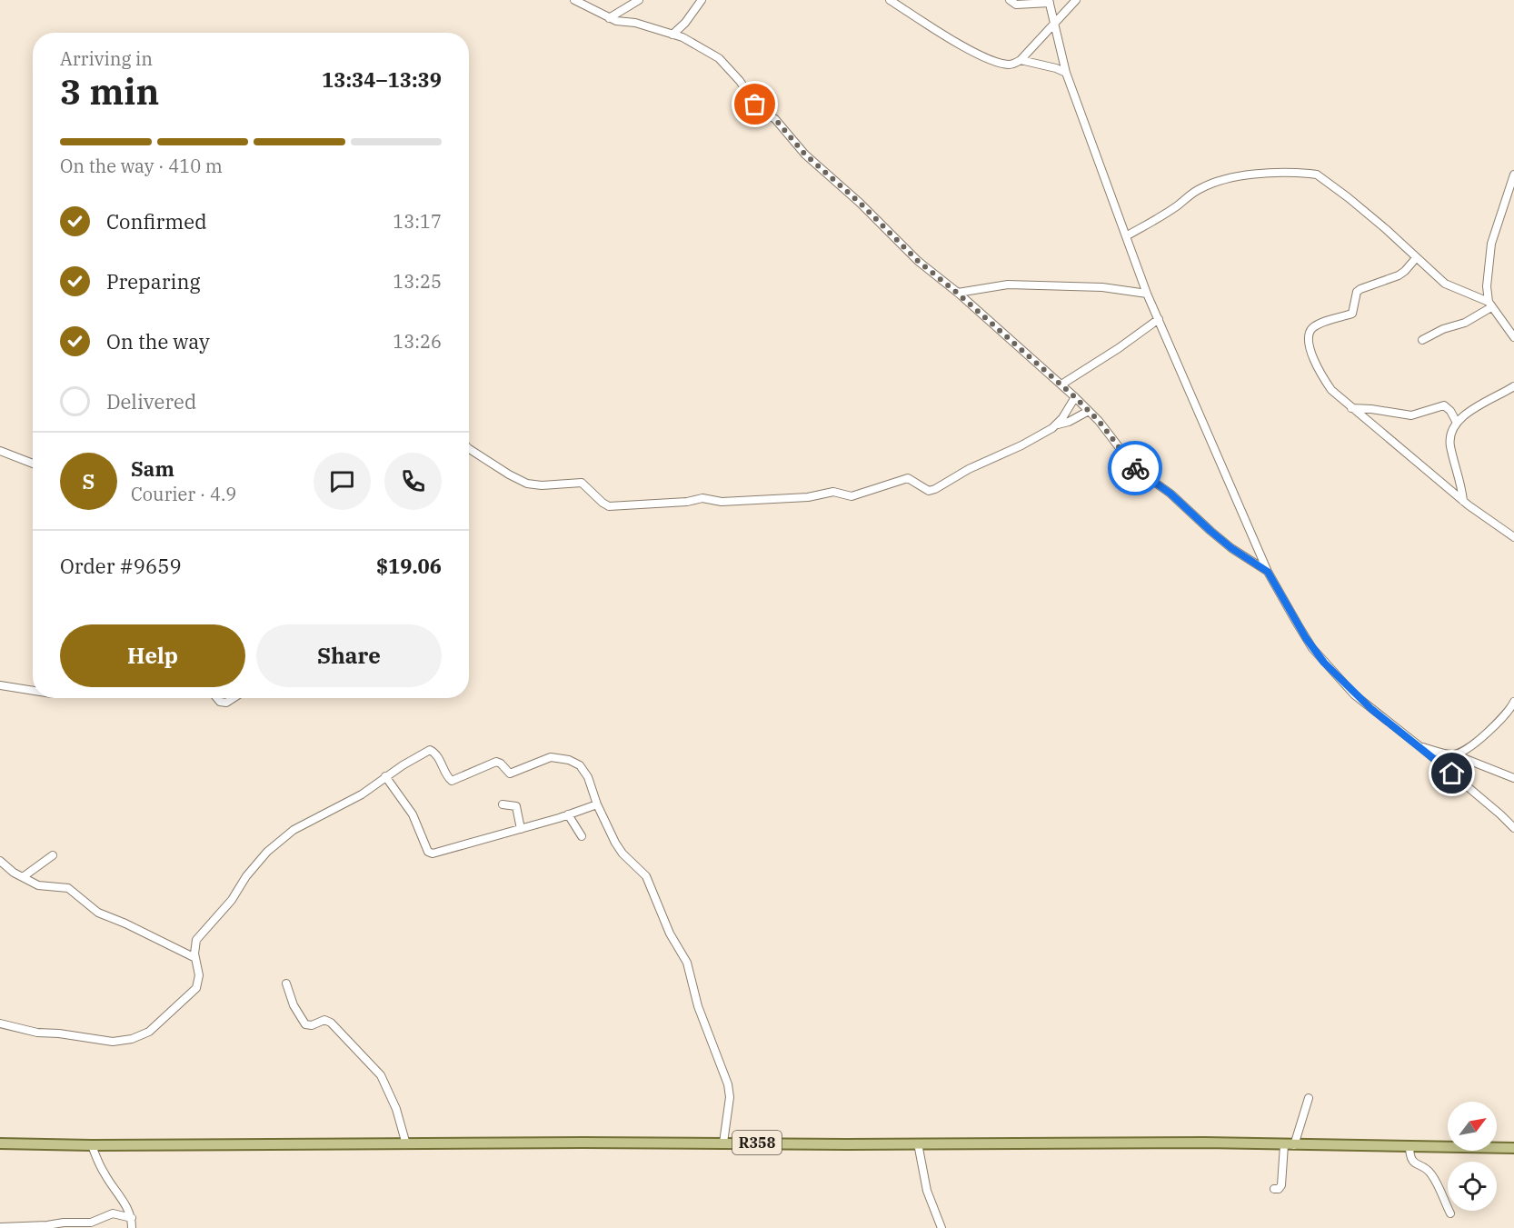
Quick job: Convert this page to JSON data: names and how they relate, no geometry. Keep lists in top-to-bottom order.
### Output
{
  "streets": {
    "main road": ["R358"]
  },
  "north": "top right",
  "page": {
    "heading": ["3 min", "Arriving in", "13:34–13:39"],
    "panel": [
      "Sam",
      "Courier · 4.9",
      "Order #9659",
      "$19.06"
    ],
    "bar": "On the way · 410 m",
    "list": [
      ["Confirmed", "13:17"],
      ["Preparing", "13:25"],
      ["On the way", "13:26"],
      "Delivered"
    ],
    "round": "S",
    "buttons": ["Help", "Share"]
  }
}
